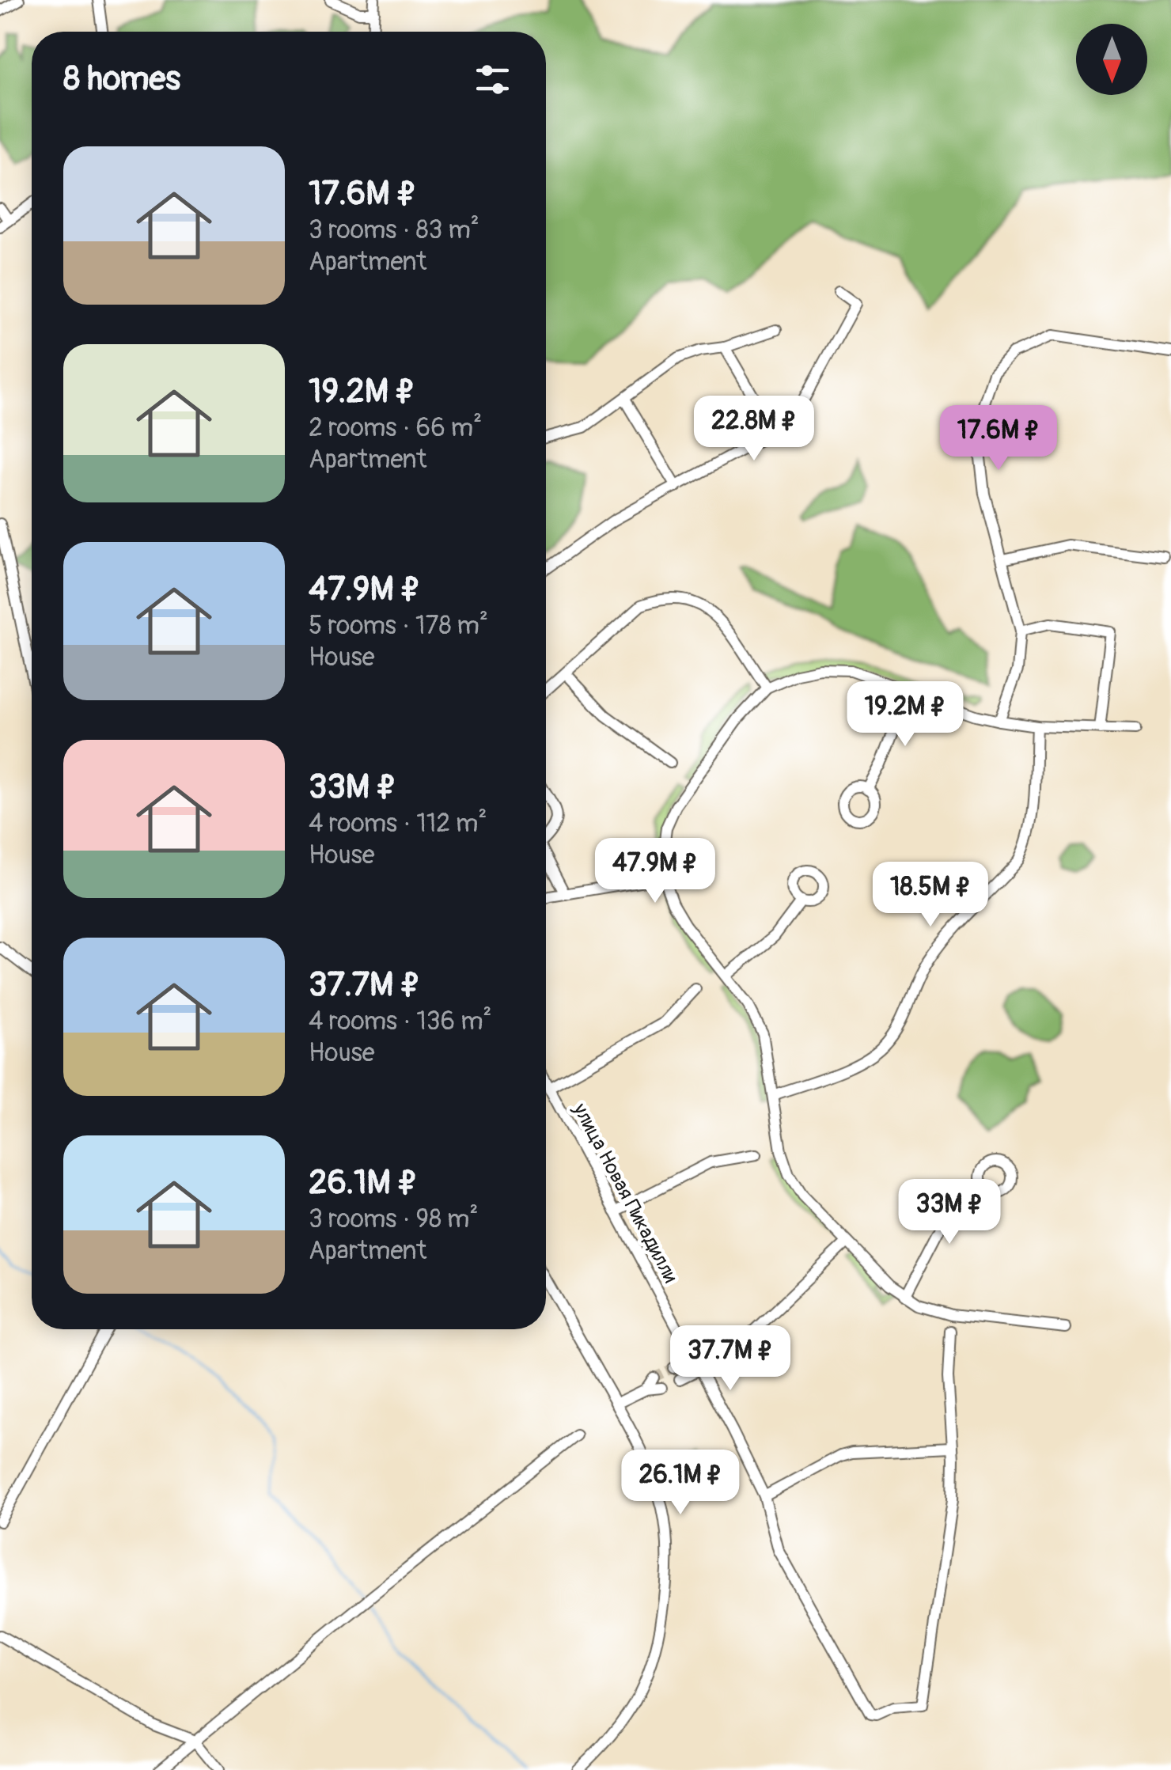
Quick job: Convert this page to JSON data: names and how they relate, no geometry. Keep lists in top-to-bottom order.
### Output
{
  "streets": {
    "street": ["улица Новая Пикадилли"]
  },
  "north": "bottom",
  "page": {
    "heading": "8 homes",
    "list": [
      {
        "name": "17.6M ₽",
        "note": "3 rooms · 83 m² · Apartment"
      },
      {
        "name": "19.2M ₽",
        "note": "2 rooms · 66 m² · Apartment"
      },
      {
        "name": "47.9M ₽",
        "note": "5 rooms · 178 m² · House"
      },
      {
        "name": "33M ₽",
        "note": "4 rooms · 112 m² · House"
      },
      {
        "name": "37.7M ₽",
        "note": "4 rooms · 136 m² · House"
      },
      {
        "name": "26.1M ₽",
        "note": "3 rooms · 98 m² · Apartment"
      }
    ],
    "price": [
      "22.8M ₽",
      "17.6M ₽",
      "19.2M ₽",
      "47.9M ₽",
      "18.5M ₽",
      "33M ₽",
      "37.7M ₽",
      "26.1M ₽"
    ]
  }
}
